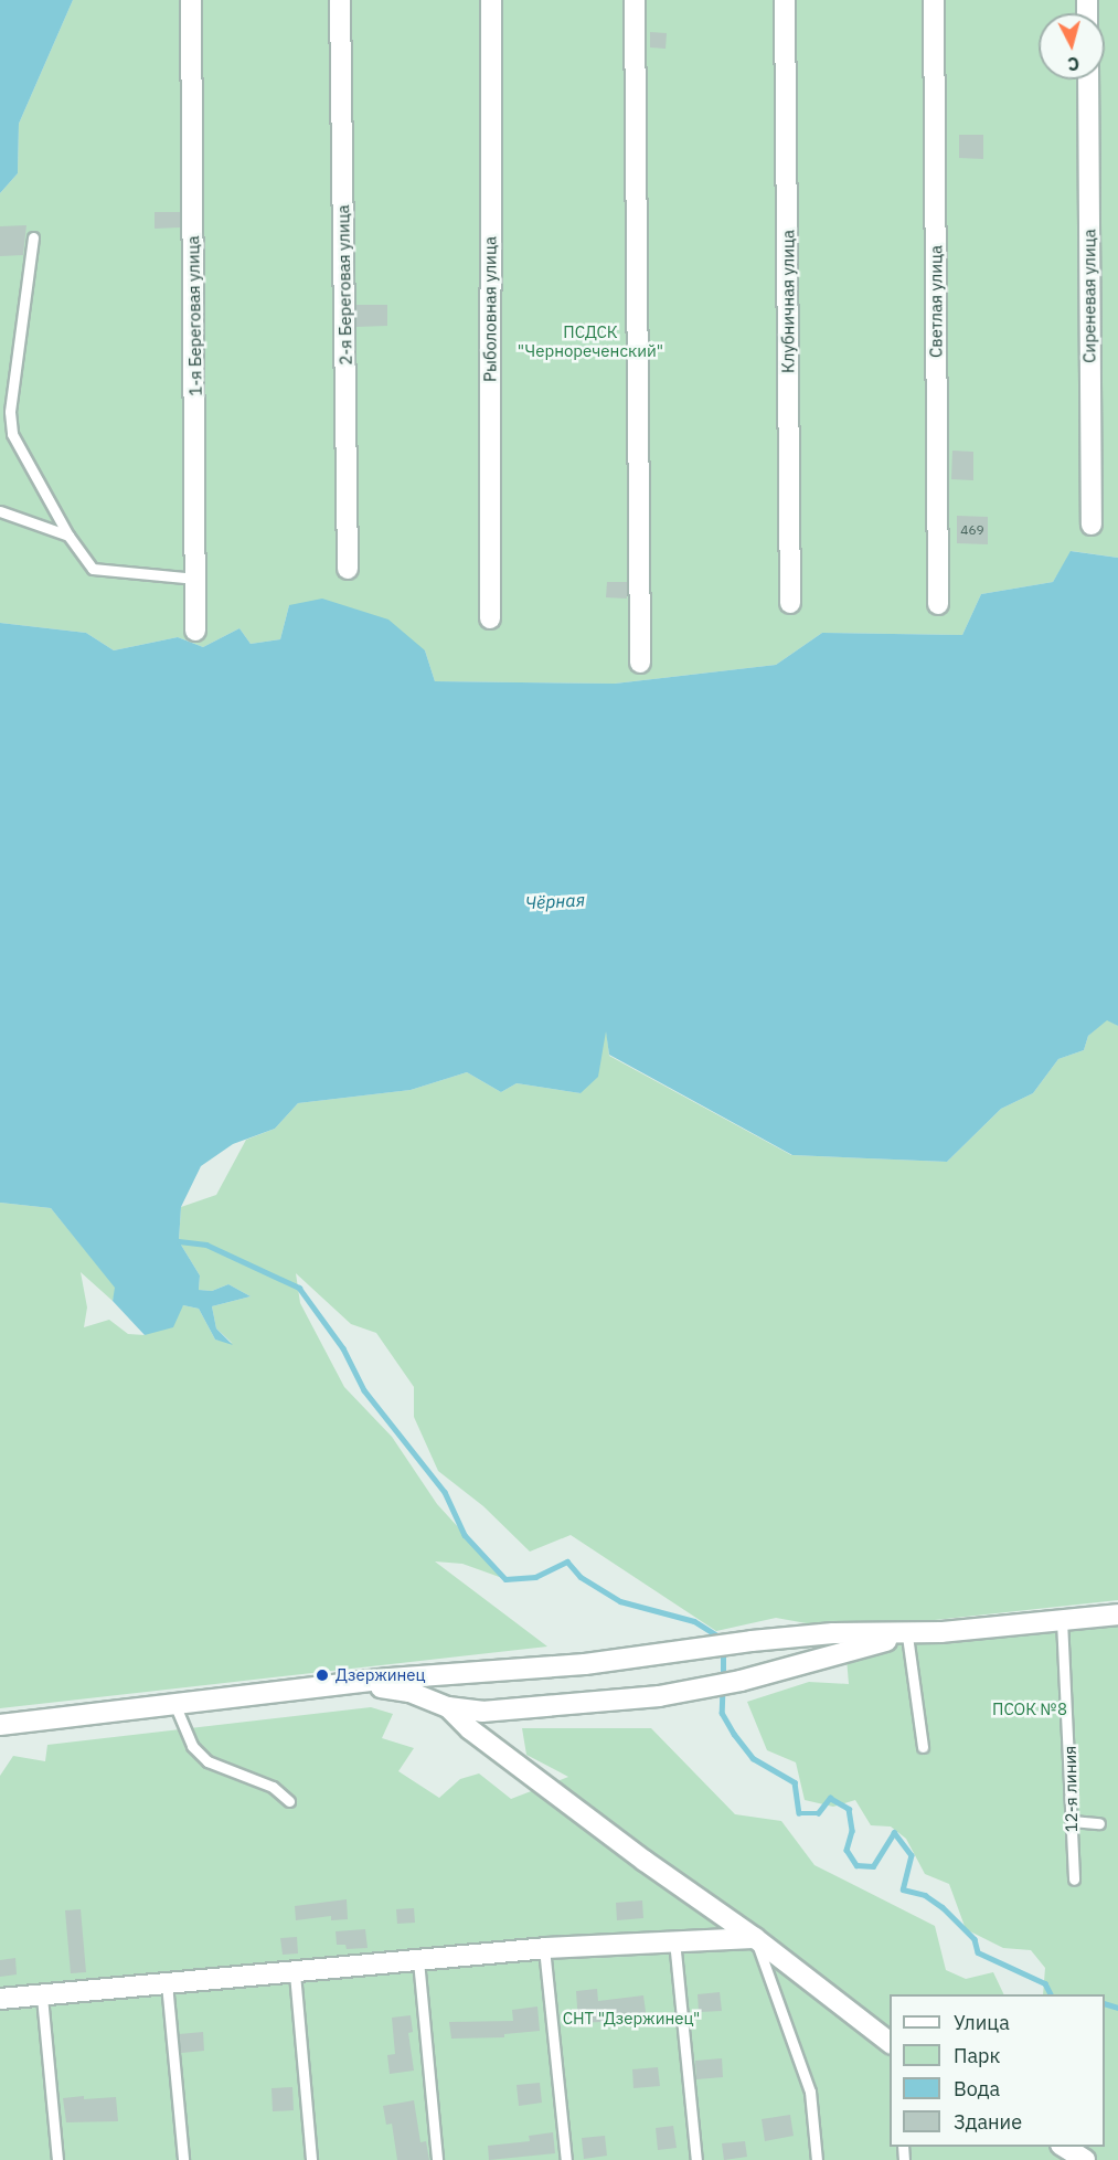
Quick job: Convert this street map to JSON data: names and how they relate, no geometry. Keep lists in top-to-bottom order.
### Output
{
  "streets": {
    "street": [
      "2-я Береговая улица",
      "Сиреневая улица",
      "Клубничная улица",
      "Светлая улица",
      "Рыболовная улица",
      "1-я Береговая улица"
    ],
    "lane": ["12-я линия"]
  },
  "water": ["Чёрная"],
  "parks": ["ПСДСК \"Чернореченский\"", "ПСОК №8", "СНТ \"Дзержинец\""],
  "places": ["Дзержинец"],
  "house_numbers": ["469"],
  "legend": [
    "Улица",
    "Парк",
    "Вода",
    "Здание"
  ],
  "north": "bottom"
}
